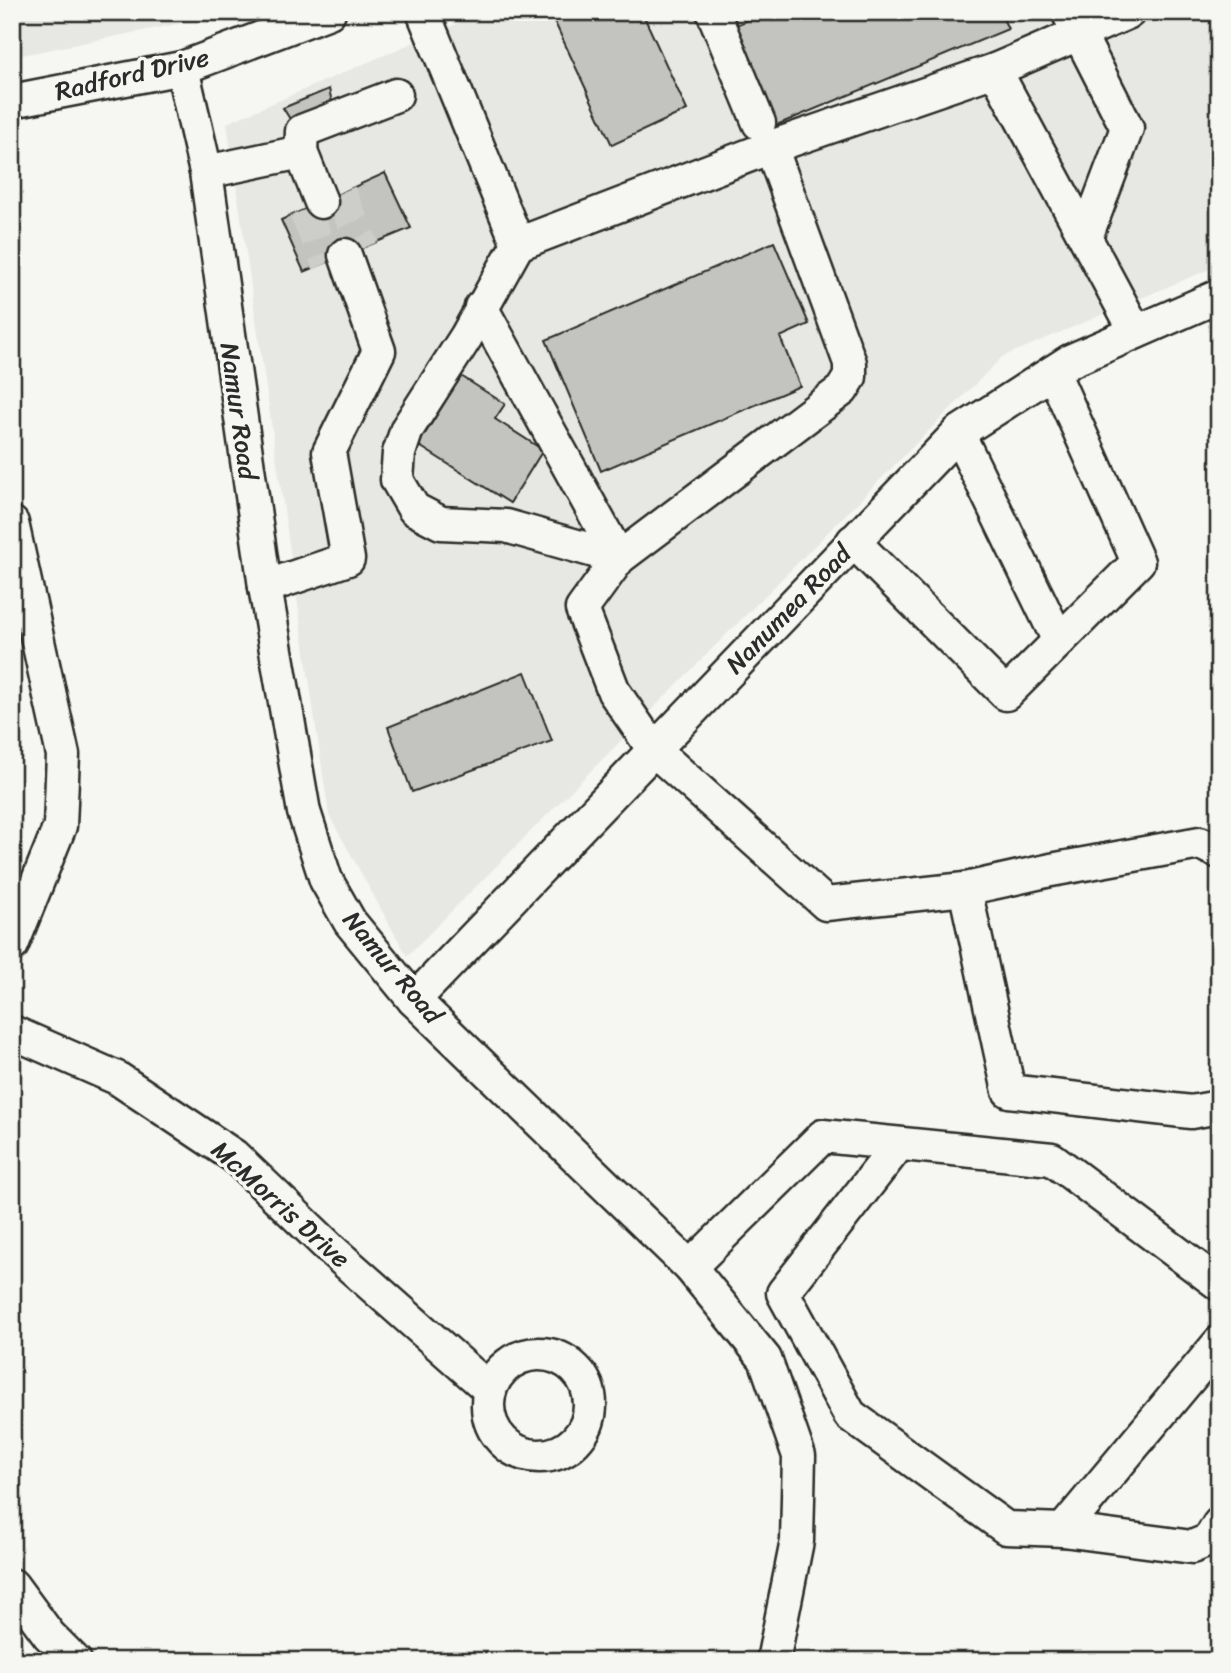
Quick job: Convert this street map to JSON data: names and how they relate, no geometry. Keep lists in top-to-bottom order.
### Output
{
  "streets": {
    "street": [
      "Radford Drive",
      "Namur Road",
      "Nanumea Road",
      "McMorris Drive"
    ]
  },
  "crossings": [
    ["Radford Drive", "Namur Road"],
    ["Namur Road", "Nanumea Road"]
  ]
}
